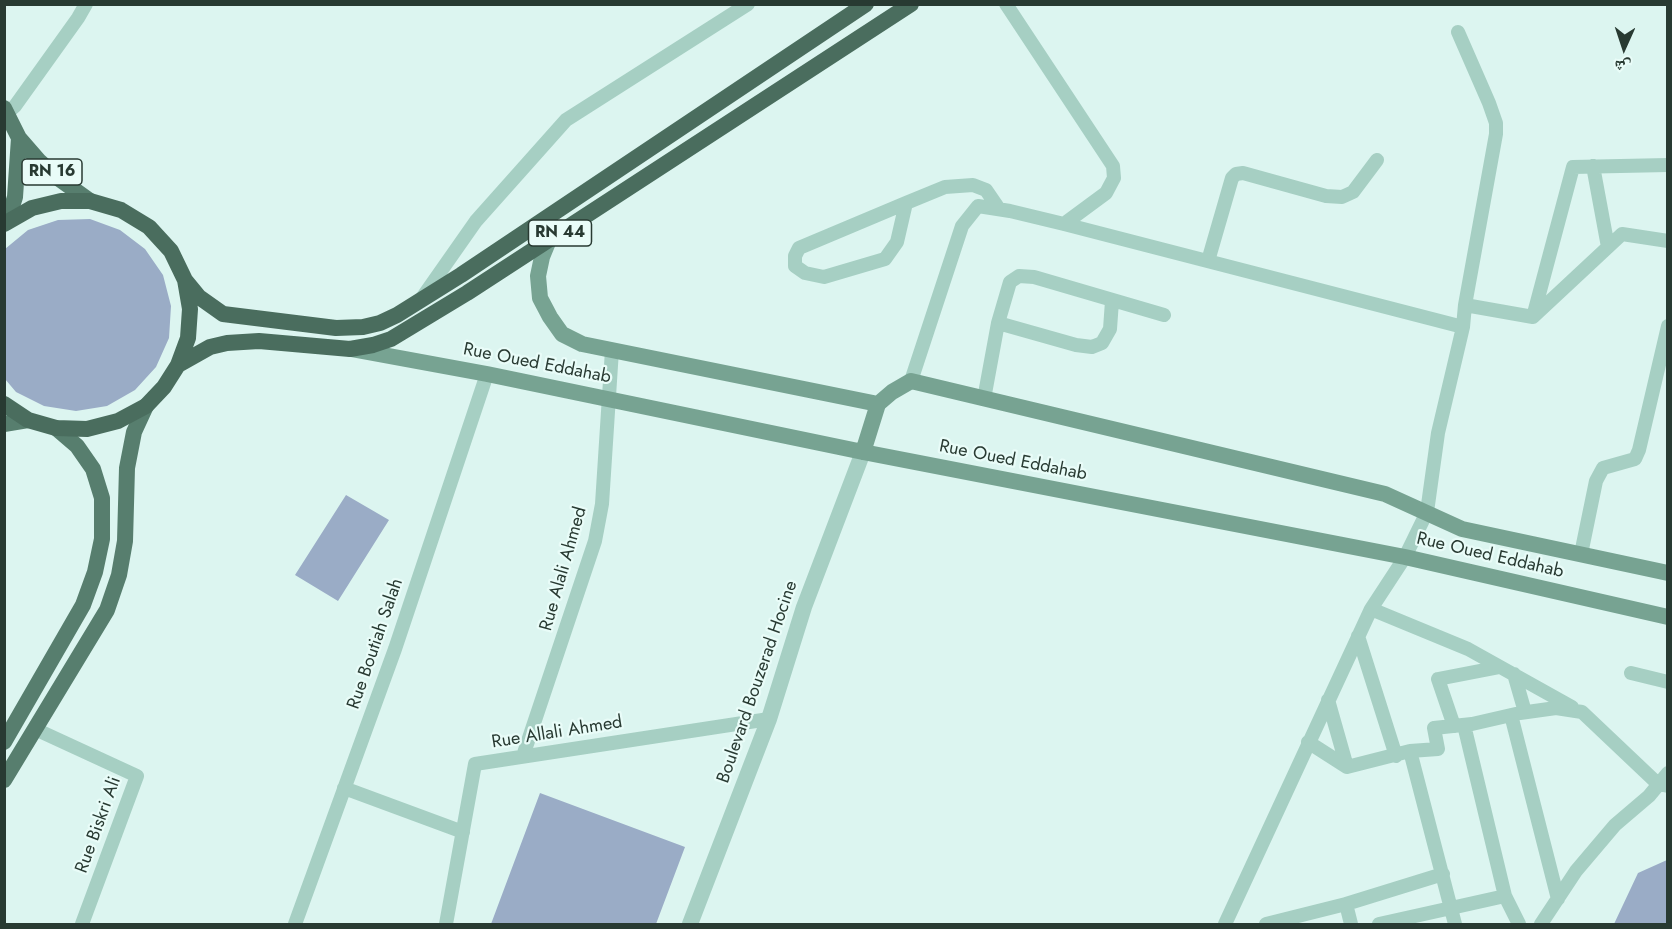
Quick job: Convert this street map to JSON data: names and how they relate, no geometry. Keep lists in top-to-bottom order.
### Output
{
  "streets": {
    "highway": ["RN 44"],
    "main road": ["RN 16", "Rue Oued Eddahab"],
    "street": [
      "Rue Alali Ahmed",
      "Rue Boutiah Salah",
      "Boulevard Bouzerad Hocine",
      "Rue Allali Ahmed",
      "Rue Biskri Ali"
    ]
  },
  "crossings": [
    ["RN 44", "Rue Oued Eddahab"],
    ["Rue Oued Eddahab", "Rue Alali Ahmed"],
    ["Rue Oued Eddahab", "Rue Boutiah Salah"],
    ["Rue Oued Eddahab", "Boulevard Bouzerad Hocine"],
    ["Rue Alali Ahmed", "Rue Allali Ahmed"],
    ["Boulevard Bouzerad Hocine", "Rue Allali Ahmed"]
  ],
  "north": "bottom"
}
